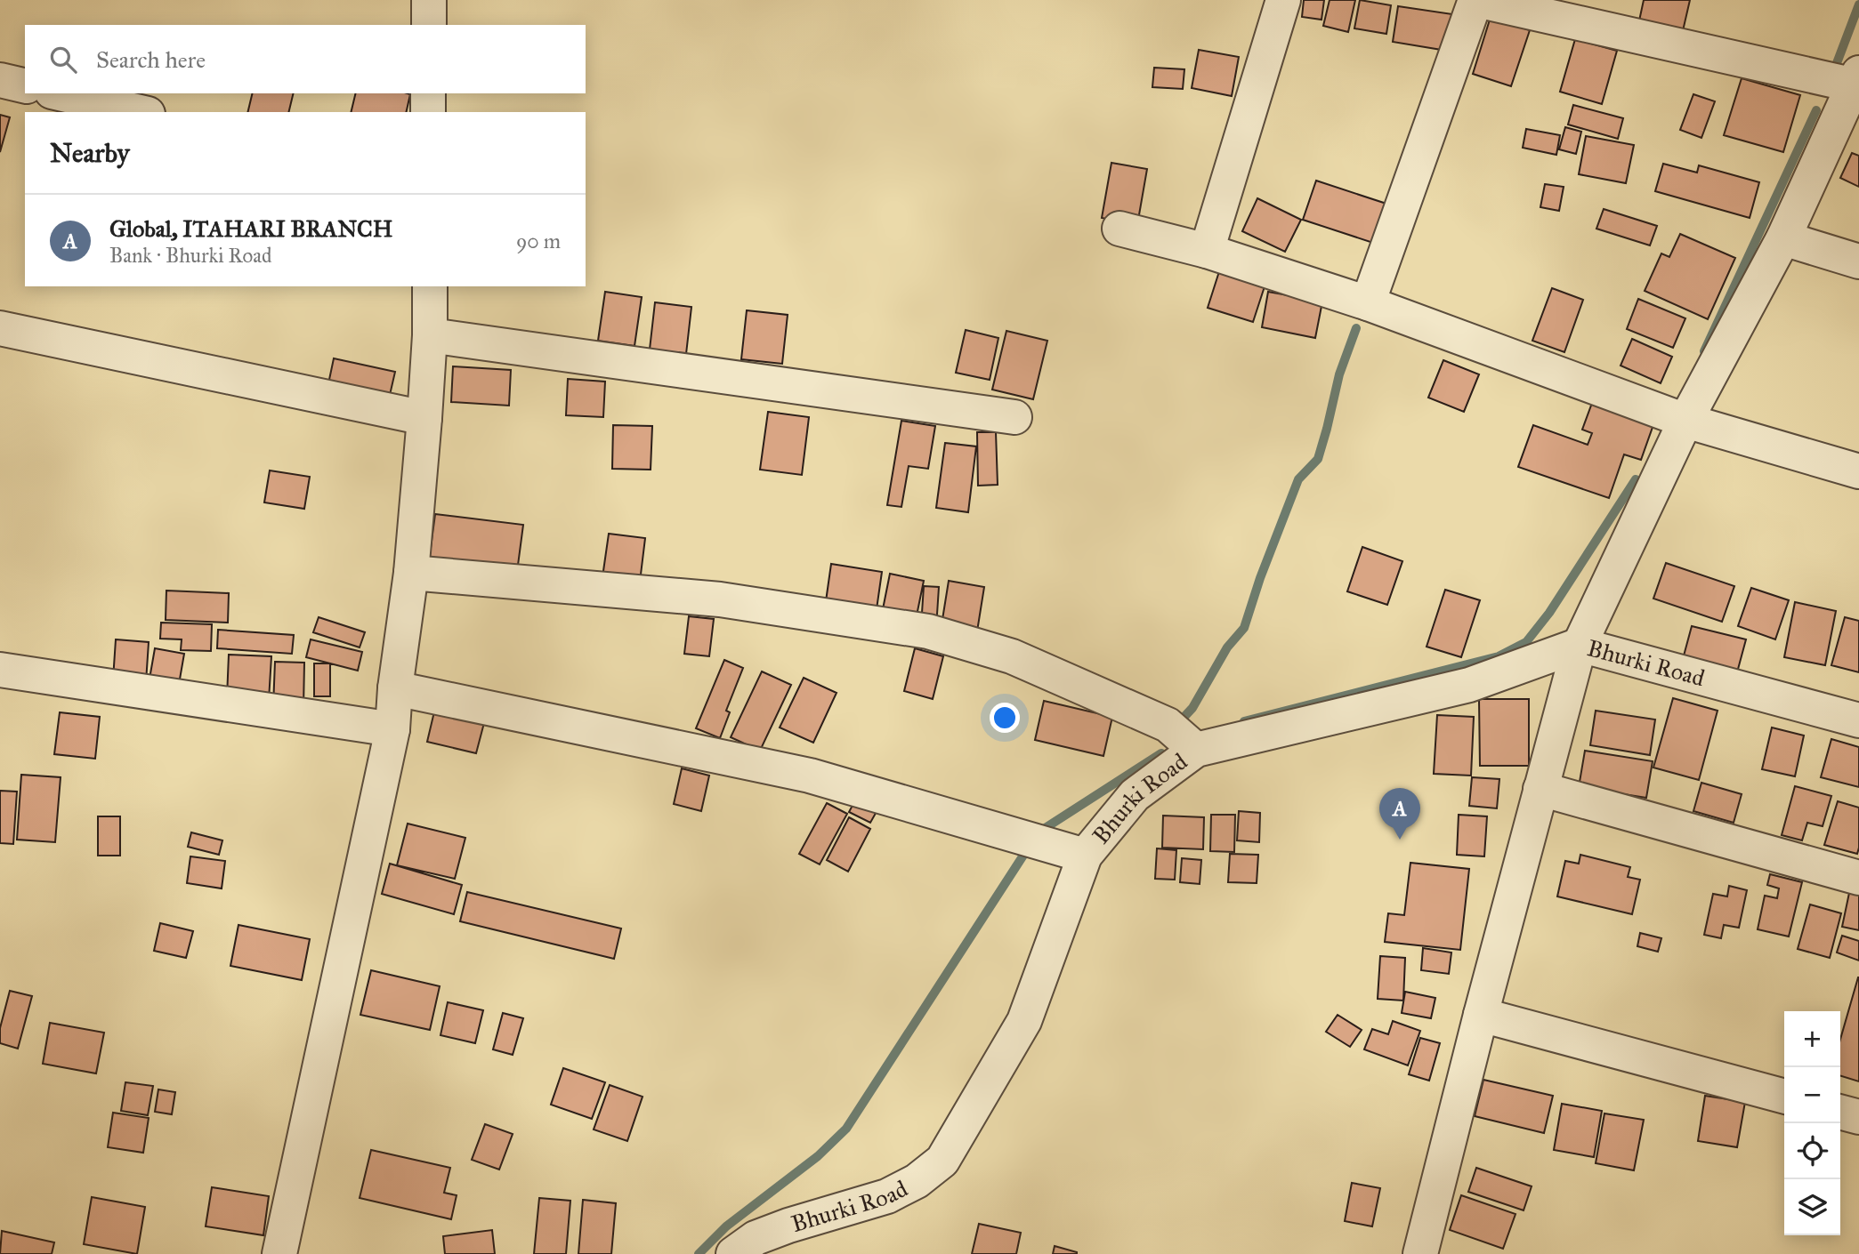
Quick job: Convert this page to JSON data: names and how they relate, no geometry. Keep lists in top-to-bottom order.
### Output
{
  "streets": {
    "street": ["Bhurki Road"]
  },
  "page": {
    "search": "Search here",
    "heading": "Nearby",
    "list": [
      {
        "mark": "A",
        "name": "Global, ITAHARI BRANCH",
        "note": "Bank · Bhurki Road",
        "value": "90 m"
      }
    ],
    "pins": "A",
    "map_buttons": ["+", "−"]
  }
}
